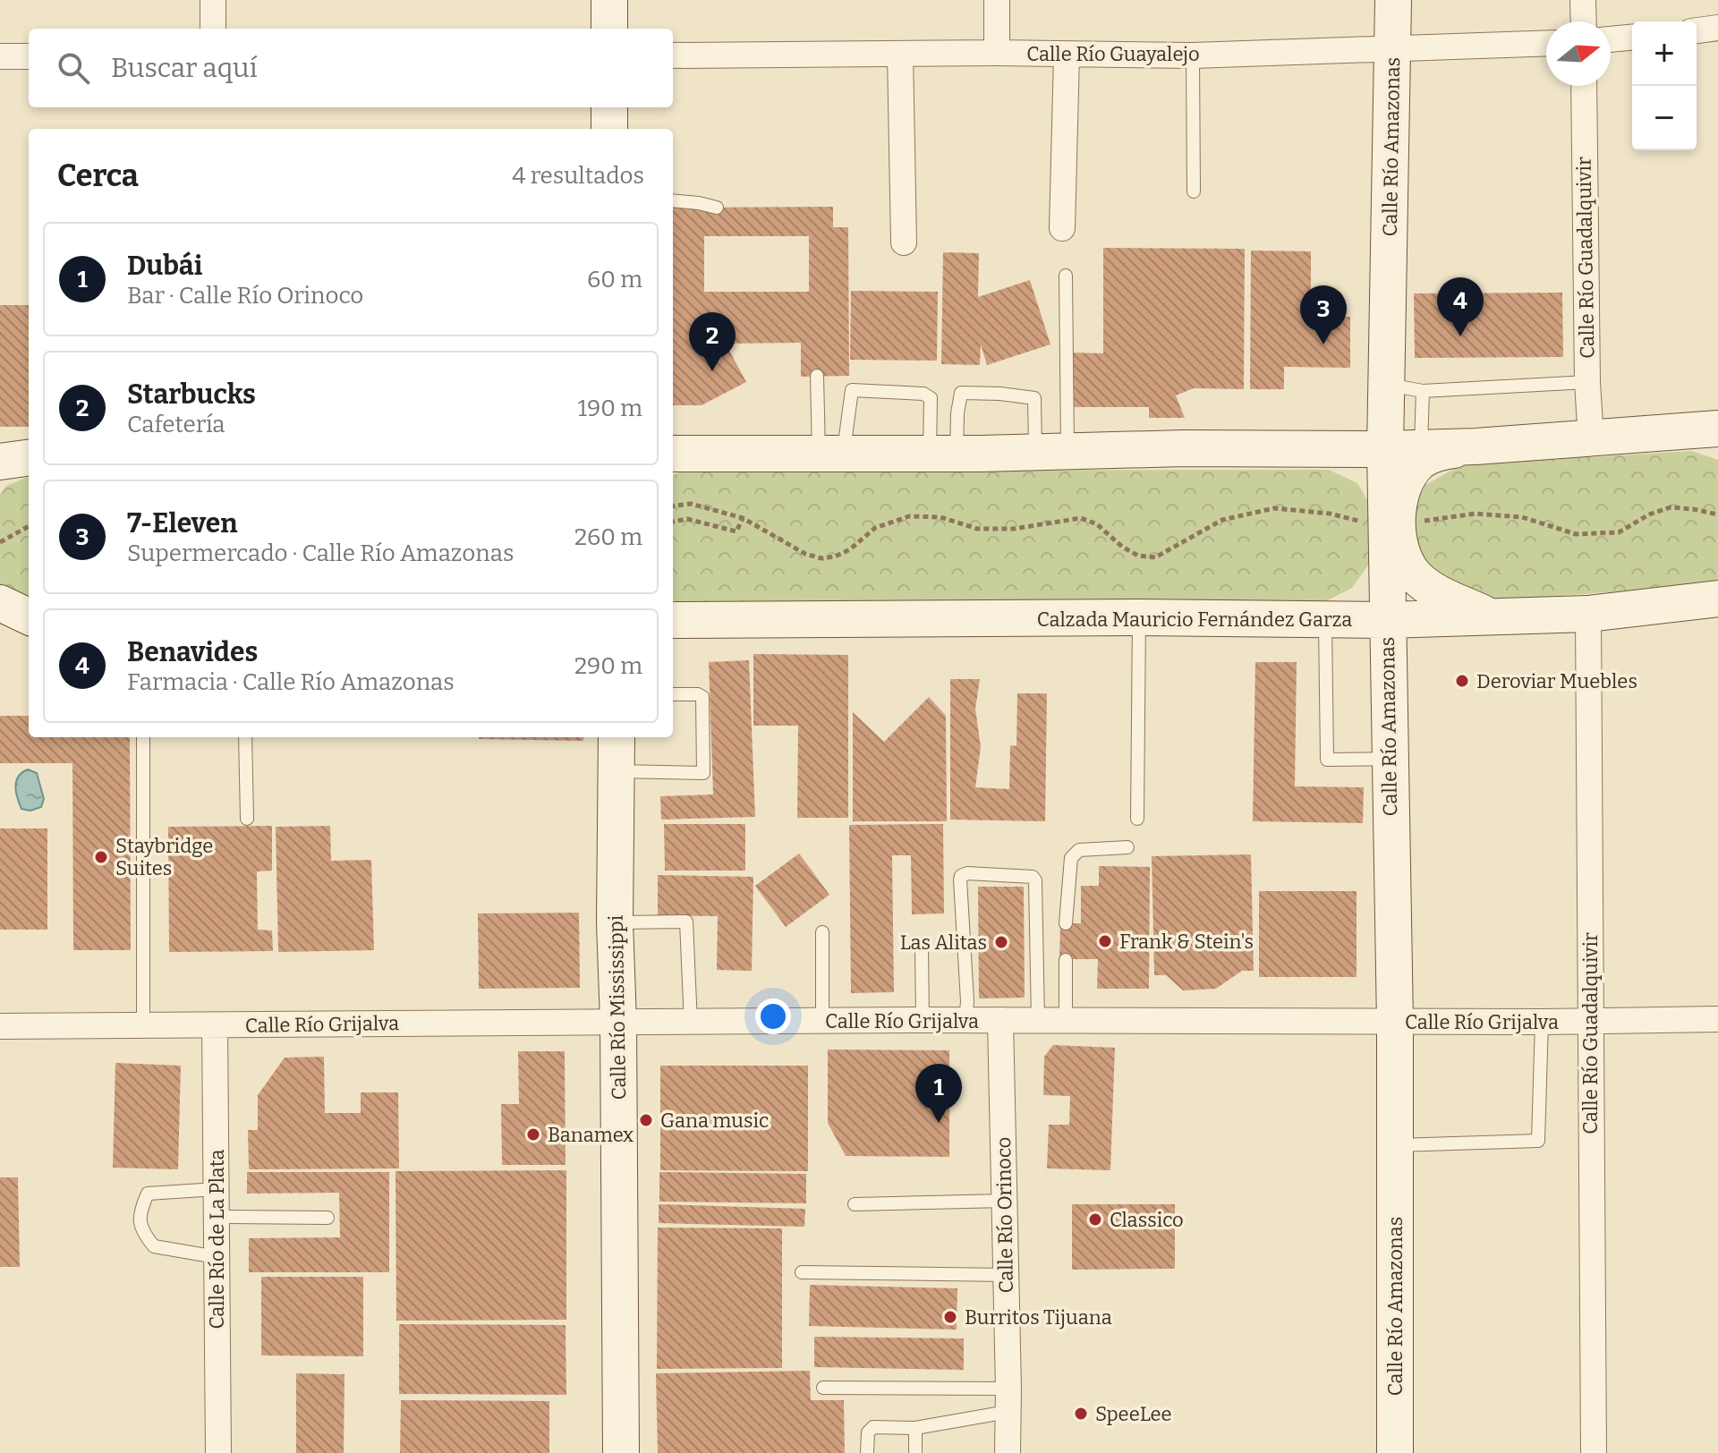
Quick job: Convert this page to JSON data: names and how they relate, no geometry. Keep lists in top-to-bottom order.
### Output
{
  "streets": {
    "main road": ["Calle Río Amazonas", "Calzada Mauricio Fernández Garza", "Calle Río Mississippi"],
    "street": [
      "Calle Río Guayalejo",
      "Calle Río Guadalquivir",
      "Calle Río Grijalva",
      "Calle Río Orinoco",
      "Calle Río de La Plata"
    ]
  },
  "crossings": [
    ["Calle Río Guayalejo", "Calle Río Amazonas"],
    ["Calle Río Amazonas", "Calzada Mauricio Fernández Garza"],
    ["Calle Río Amazonas", "Calle Río Grijalva"],
    ["Calle Río Guadalquivir", "Calzada Mauricio Fernández Garza"],
    ["Calle Río Guadalquivir", "Calle Río Grijalva"],
    ["Calle Río Mississippi", "Calle Río Grijalva"],
    ["Calle Río Grijalva", "Calle Río Orinoco"],
    ["Calle Río Grijalva", "Calle Río de La Plata"]
  ],
  "places": [
    "Deroviar Muebles",
    "Staybridge Suites",
    "Frank & Stein's",
    "Las Alitas",
    "Gana music",
    "Banamex",
    "Classico",
    "Burritos Tijuana",
    "SpeeLee"
  ],
  "north": "right",
  "page": {
    "map_buttons": ["+", "−"],
    "search": "Buscar aquí",
    "heading": ["Cerca", "4 resultados"],
    "list": [
      {
        "mark": "1",
        "name": "Dubái",
        "note": "Bar · Calle Río Orinoco",
        "value": "60 m"
      },
      {
        "mark": "2",
        "name": "Starbucks",
        "note": "Cafetería",
        "value": "190 m"
      },
      {
        "mark": "3",
        "name": "7-Eleven",
        "note": "Supermercado · Calle Río Amazonas",
        "value": "260 m"
      },
      {
        "mark": "4",
        "name": "Benavides",
        "note": "Farmacia · Calle Río Amazonas",
        "value": "290 m"
      }
    ],
    "pins": [
      "4",
      "3",
      "2",
      "1"
    ]
  }
}
